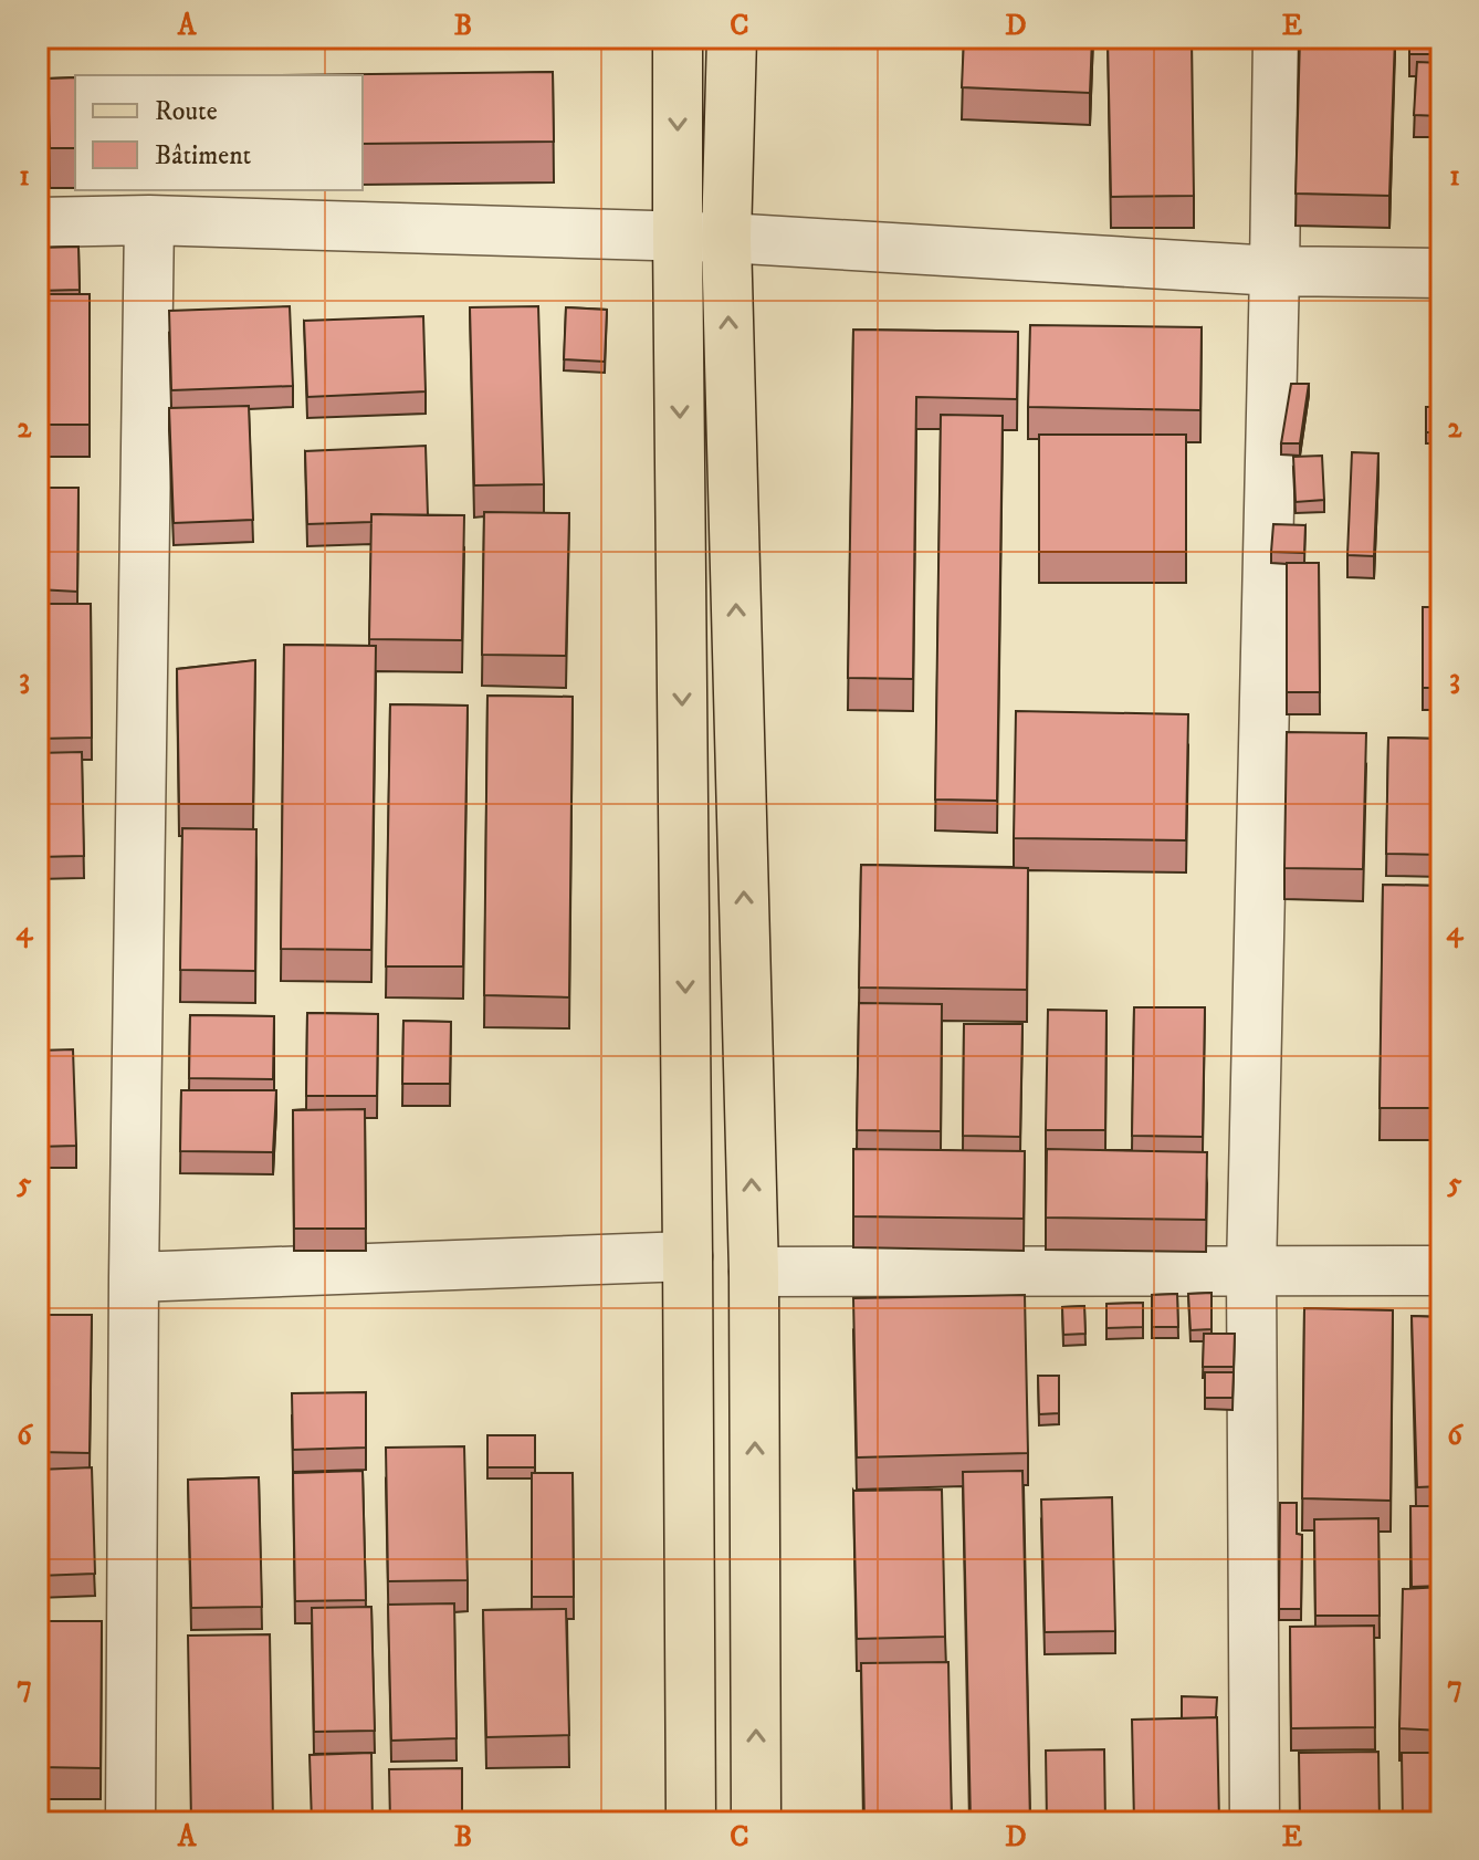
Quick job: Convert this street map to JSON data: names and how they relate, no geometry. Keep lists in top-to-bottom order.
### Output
{
  "legend": ["Route", "Bâtiment"],
  "grid": {
    "columns": [
      "A",
      "B",
      "C",
      "D",
      "E"
    ],
    "rows": [
      "1",
      "2",
      "3",
      "4",
      "5",
      "6",
      "7"
    ]
  }
}
